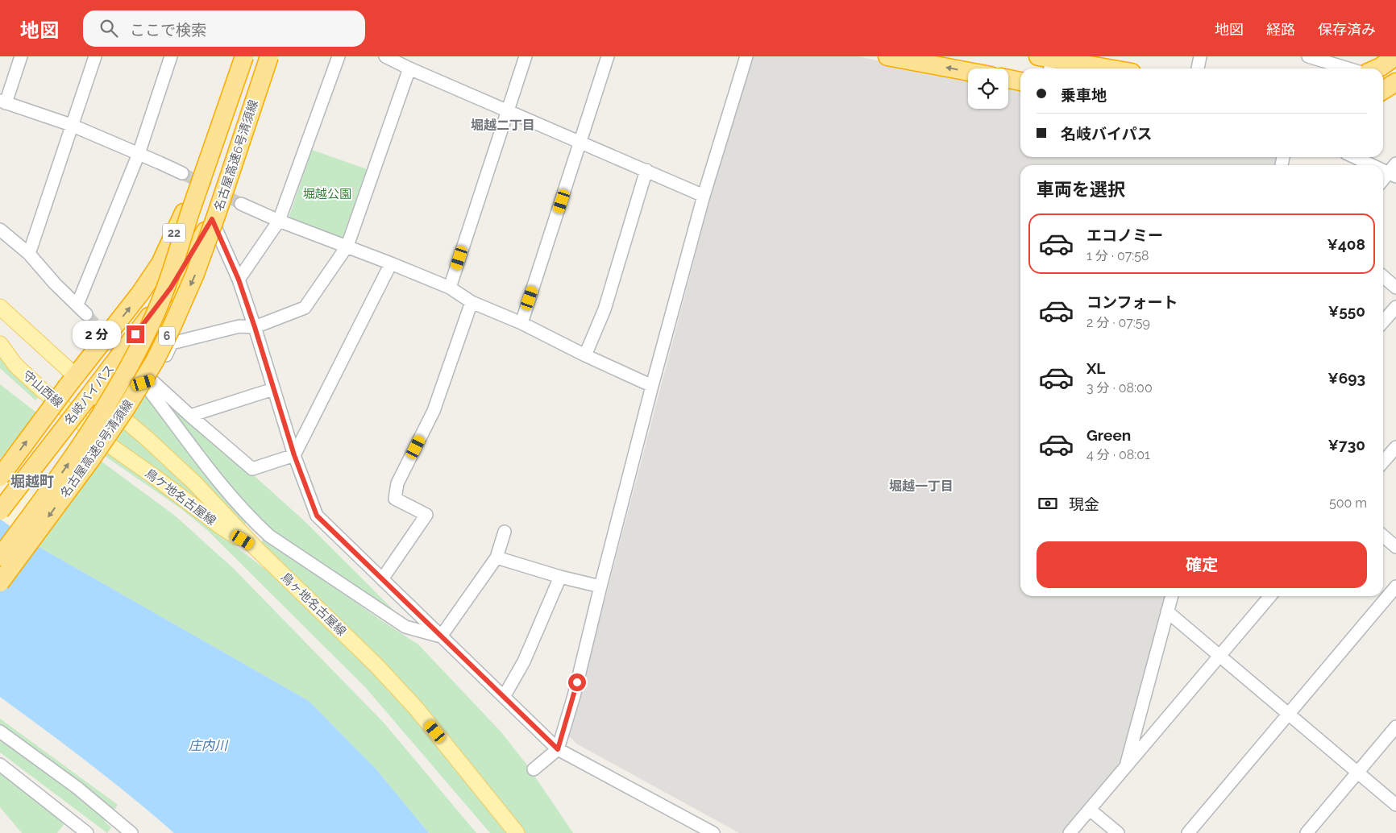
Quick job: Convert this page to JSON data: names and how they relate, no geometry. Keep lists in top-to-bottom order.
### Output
{
  "streets": {
    "highway": [
      "名古屋高速6号清須線",
      "22",
      "6",
      "名岐バイパス"
    ],
    "main road": ["守山西線", "鳥ケ地名古屋線", "鳥ヶ地名古屋線"]
  },
  "crossings": [
    ["名古屋高速6号清須線", "名岐バイパス"],
    ["守山西線", "鳥ケ地名古屋線"],
    ["名岐バイパス", "鳥ヶ地名古屋線"],
    ["鳥ケ地名古屋線", "鳥ヶ地名古屋線"]
  ],
  "districts": ["堀越二丁目", "堀越町", "堀越一丁目"],
  "water": ["庄内川"],
  "parks": ["堀越公園"],
  "page": {
    "header": "地図",
    "search": "ここで検索",
    "nav": ["地図", "経路", "保存済み"],
    "banner": ["乗車地", "名岐バイパス"],
    "heading": "車両を選択",
    "list": [
      {
        "name": "エコノミー",
        "note": "1 分 · 07:58",
        "value": "¥408"
      },
      {
        "name": "コンフォート",
        "note": "2 分 · 07:59",
        "value": "¥550"
      },
      {
        "name": "XL",
        "note": "3 分 · 08:00",
        "value": "¥693"
      },
      {
        "name": "Green",
        "note": "4 分 · 08:01",
        "value": "¥730"
      }
    ],
    "bubble": "2 分",
    "pay": ["現金", "500 m"],
    "buttons": "確定"
  }
}
